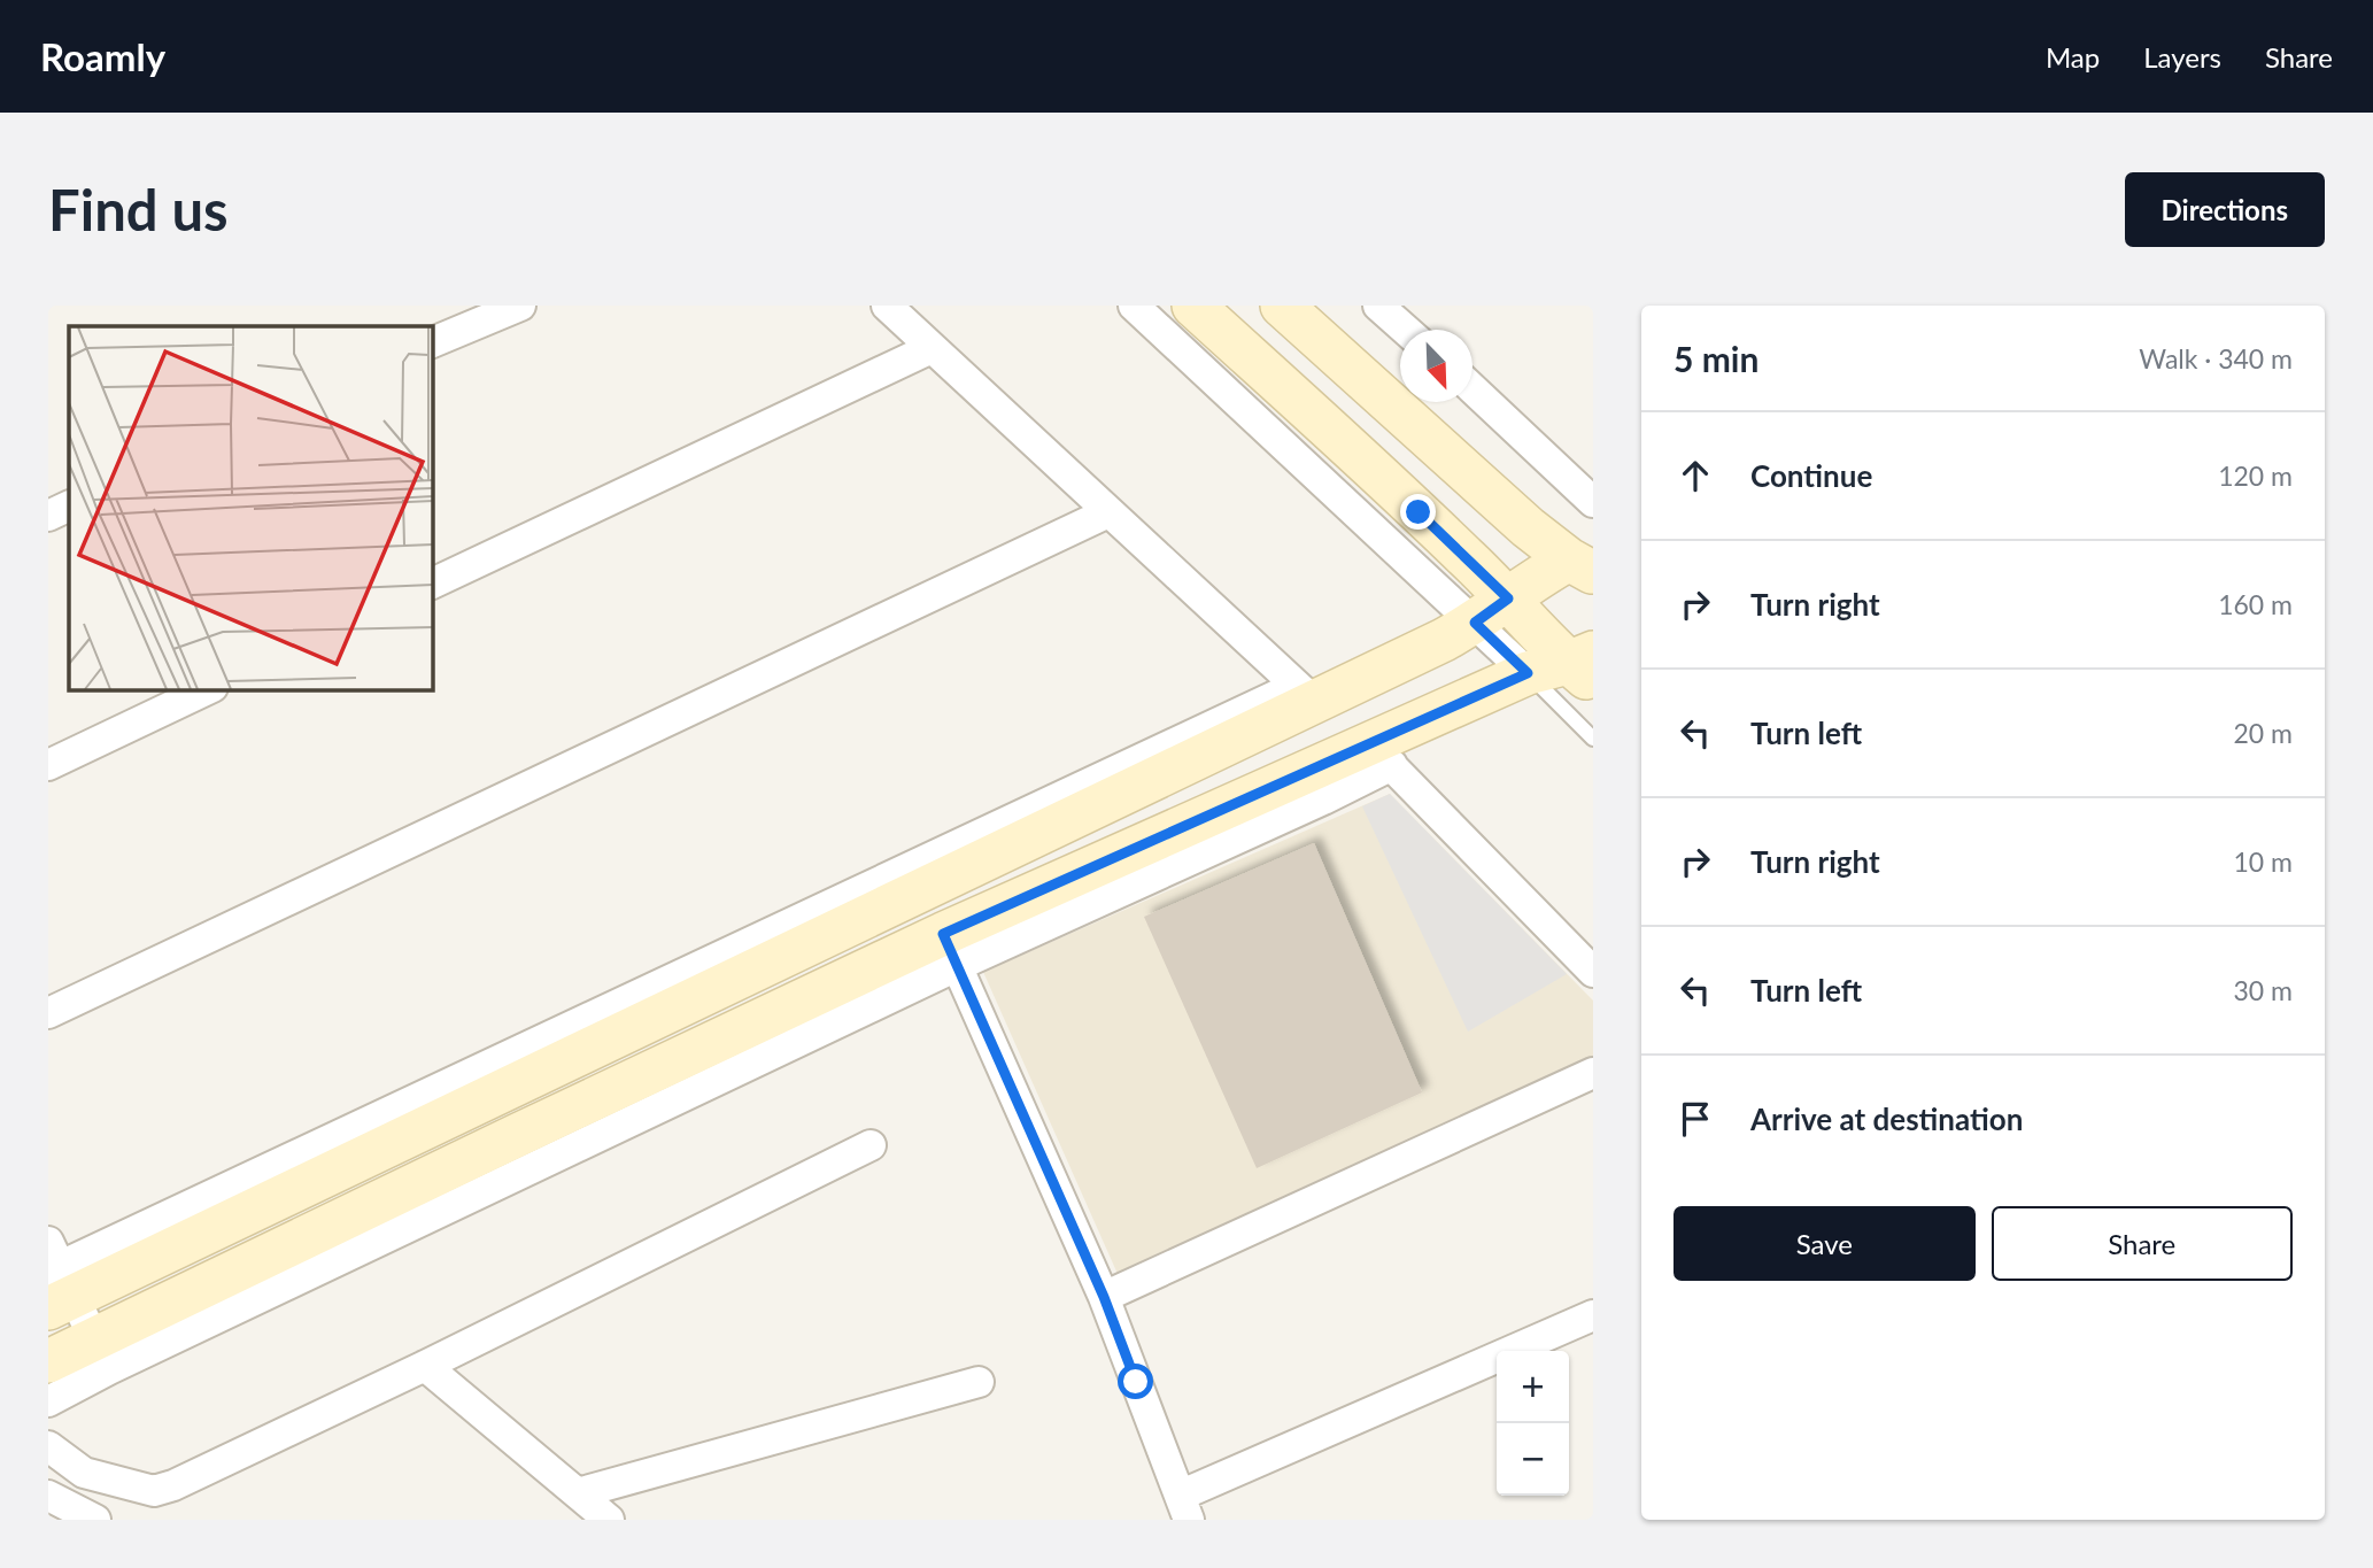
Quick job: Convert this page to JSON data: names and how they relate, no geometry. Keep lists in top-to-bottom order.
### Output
{
  "north": "bottom right",
  "page": {
    "header": "Roamly",
    "nav": ["Map", "Layers", "Share"],
    "buttons": [
      "Directions",
      ["Save", "Share"]
    ],
    "title": "Find us",
    "heading": ["5 min", "Walk · 340 m"],
    "list": [
      ["Continue", "120 m"],
      ["Turn right", "160 m"],
      ["Turn left", "20 m"],
      ["Turn right", "10 m"],
      ["Turn left", "30 m"],
      "Arrive at destination"
    ],
    "map_buttons": ["+", "−"]
  }
}
